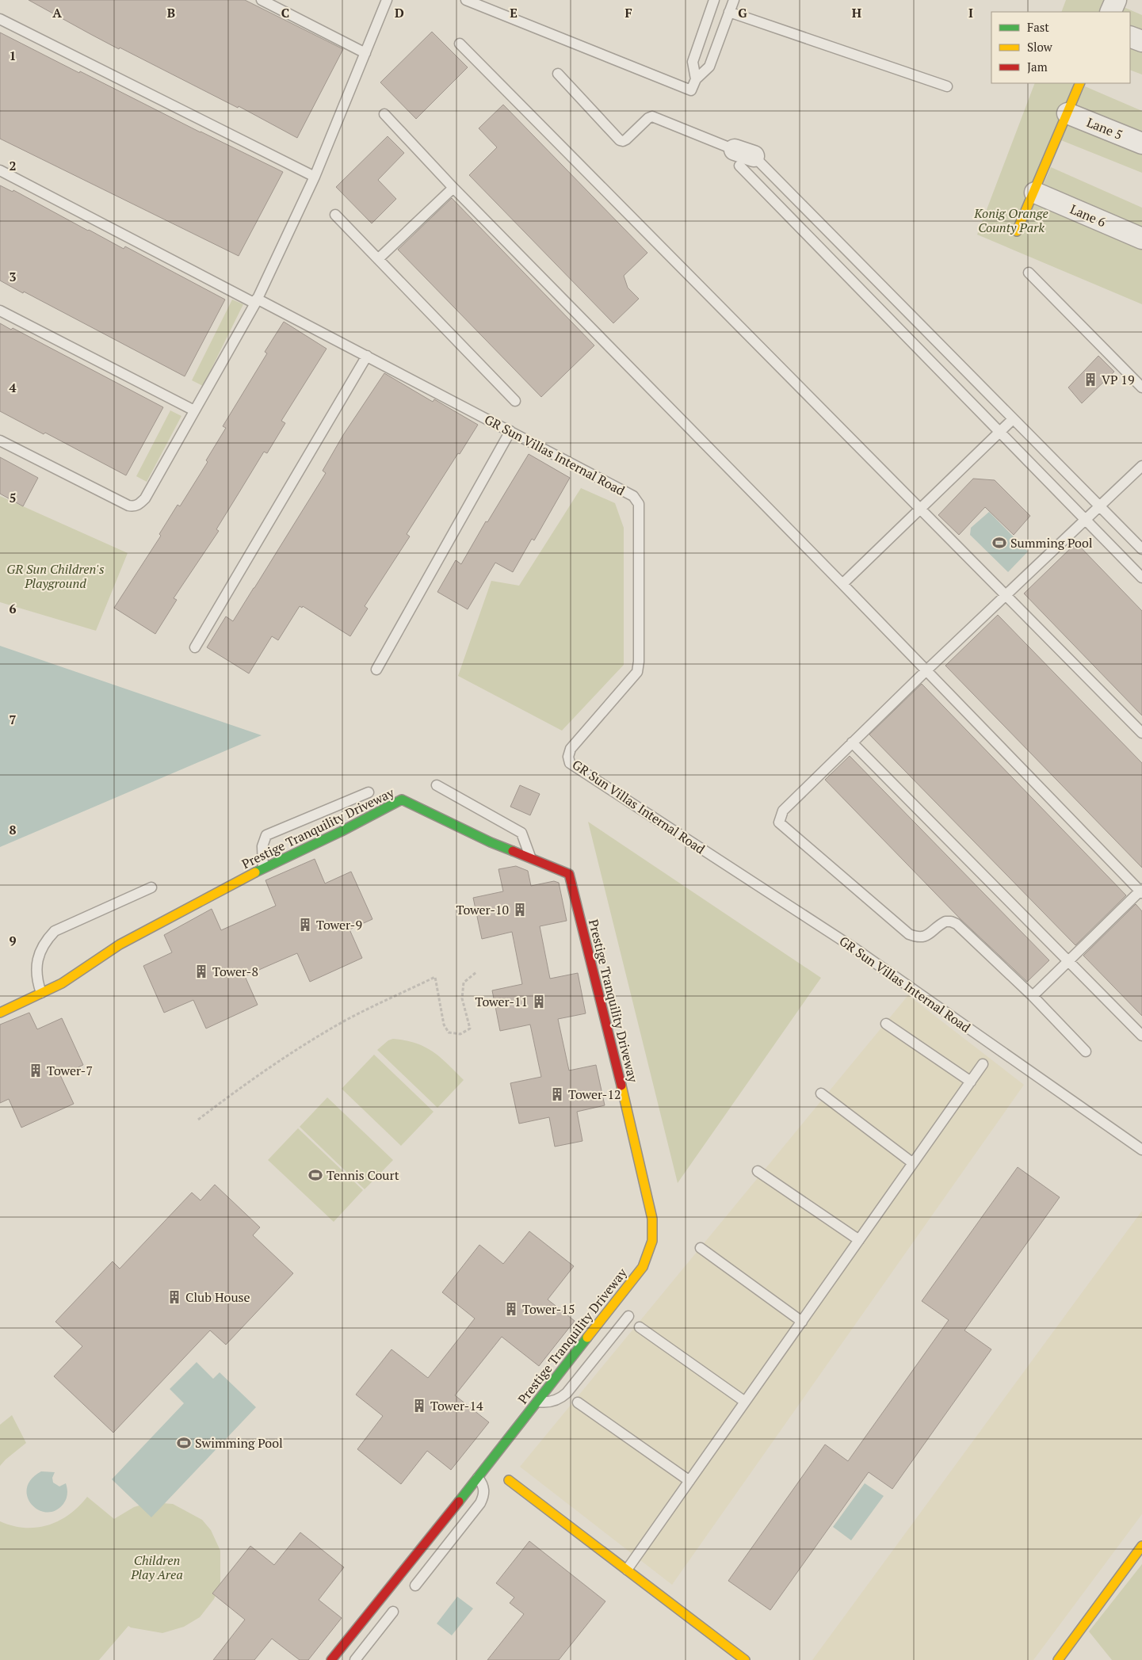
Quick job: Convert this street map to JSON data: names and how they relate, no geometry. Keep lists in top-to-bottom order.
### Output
{
  "streets": {
    "street": ["Lane 5", "Lane 6", "Prestige Tranquility Driveway"],
    "lane": ["GR Sun Villas Internal Road"]
  },
  "parks": ["Konig Orange County Park", "GR Sun Children's Playground", "Children Play Area"],
  "places": {
    "building": [
      "VP 19",
      "Tower-10",
      "Tower-9",
      "Tower-8",
      "Tower-11",
      "Tower-7",
      "Tower-12",
      "Club House",
      "Tower-15",
      "Tower-14"
    ],
    "sports": ["Summing Pool", "Tennis Court", "Swimming Pool"]
  },
  "legend": ["Fast", "Slow", "Jam"],
  "grid": {
    "columns": [
      "A",
      "B",
      "C",
      "D",
      "E",
      "F",
      "G",
      "H",
      "I"
    ],
    "rows": [
      "1",
      "2",
      "3",
      "4",
      "5",
      "6",
      "7",
      "8",
      "9"
    ]
  }
}
